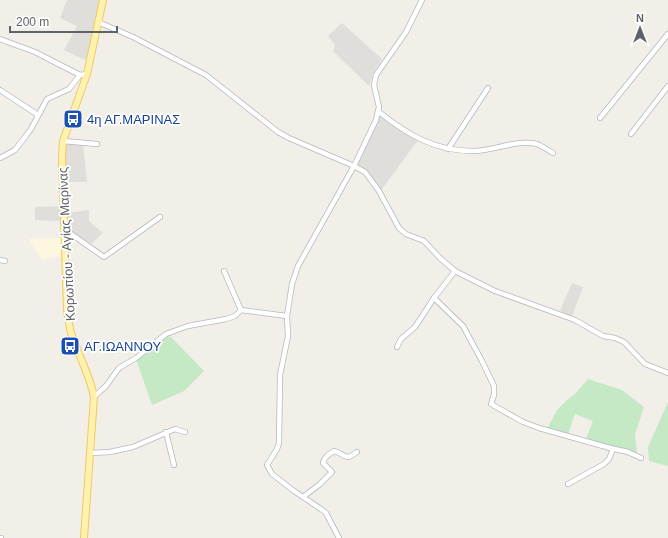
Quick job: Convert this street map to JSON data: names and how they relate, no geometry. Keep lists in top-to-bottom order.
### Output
{
  "streets": {
    "main road": ["Κορωπίου - Αγίας Μαρίνας"]
  },
  "places": {
    "bus stop": ["4η ΑΓ.ΜΑΡΙΝΑΣ", "ΑΓ.ΙΩΑΝΝΟΥ"]
  },
  "scale_bar": "200 m",
  "north": "top"
}
